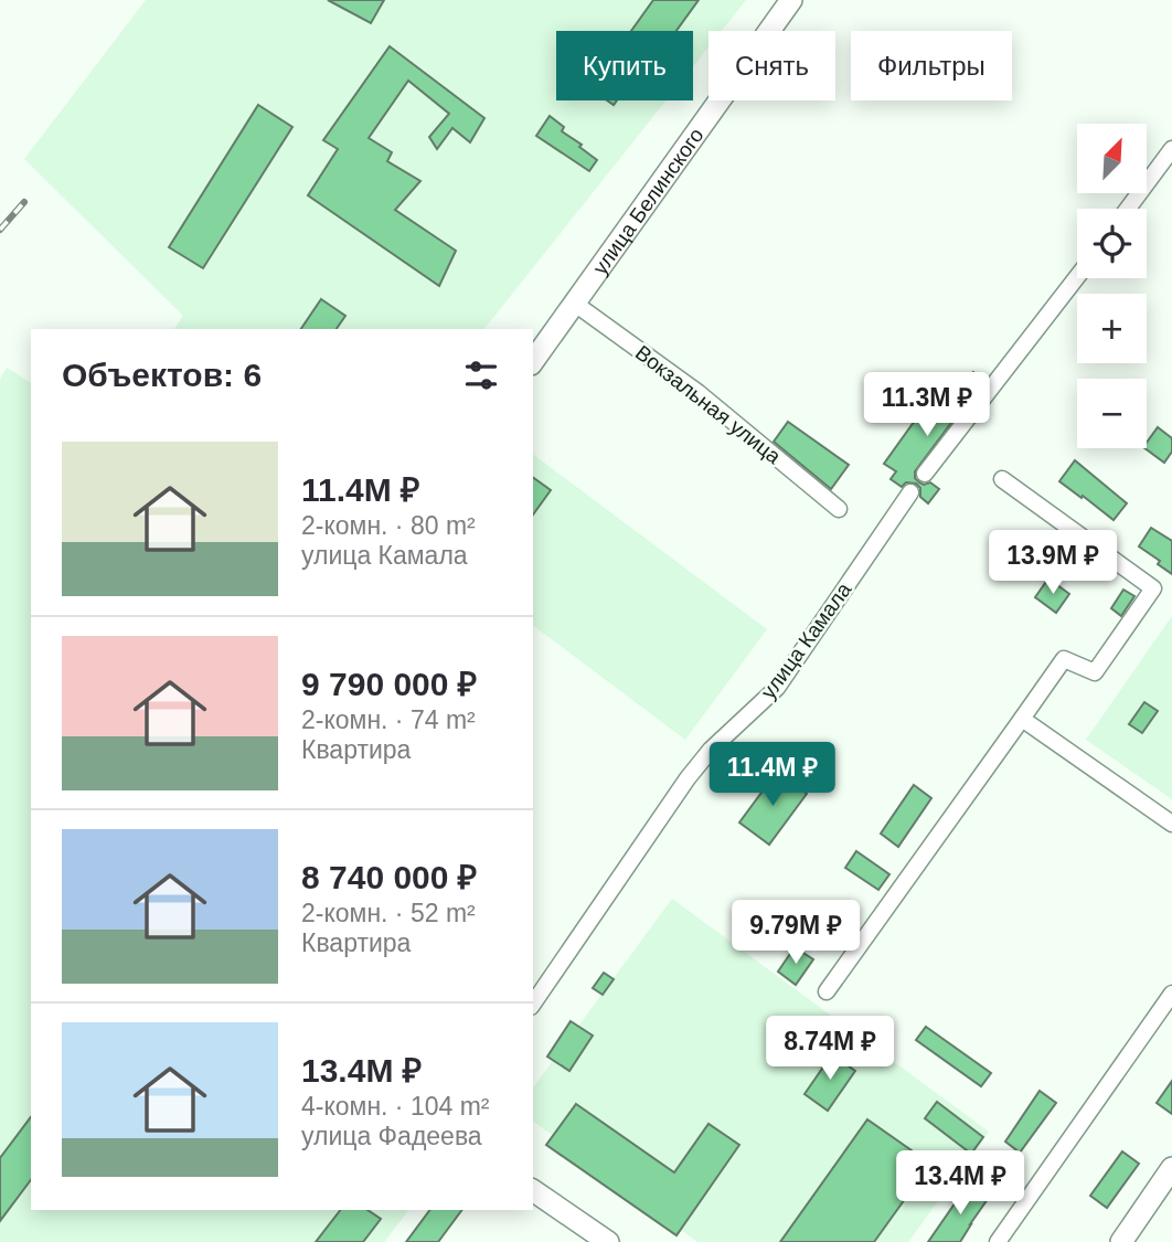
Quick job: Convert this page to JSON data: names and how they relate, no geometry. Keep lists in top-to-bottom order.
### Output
{
  "streets": {
    "street": ["улица Белинского", "Вокзальная улица", "улица Камала"]
  },
  "crossings": [
    ["улица Белинского", "Вокзальная улица"]
  ],
  "north": "top right",
  "page": {
    "chip": ["Купить", "Снять", "Фильтры"],
    "map_buttons": ["+", "−"],
    "heading": "Объектов: 6",
    "price": [
      "11.3M ₽",
      "13.9M ₽",
      "11.4M ₽",
      "9.79M ₽",
      "8.74M ₽",
      "13.4M ₽"
    ],
    "list": [
      {
        "name": "11.4M ₽",
        "note": "2-комн. · 80 m² · улица Камала"
      },
      {
        "name": "9 790 000 ₽",
        "note": "2-комн. · 74 m² · Квартира"
      },
      {
        "name": "8 740 000 ₽",
        "note": "2-комн. · 52 m² · Квартира"
      },
      {
        "name": "13.4M ₽",
        "note": "4-комн. · 104 m² · улица Фадеева"
      }
    ]
  }
}
